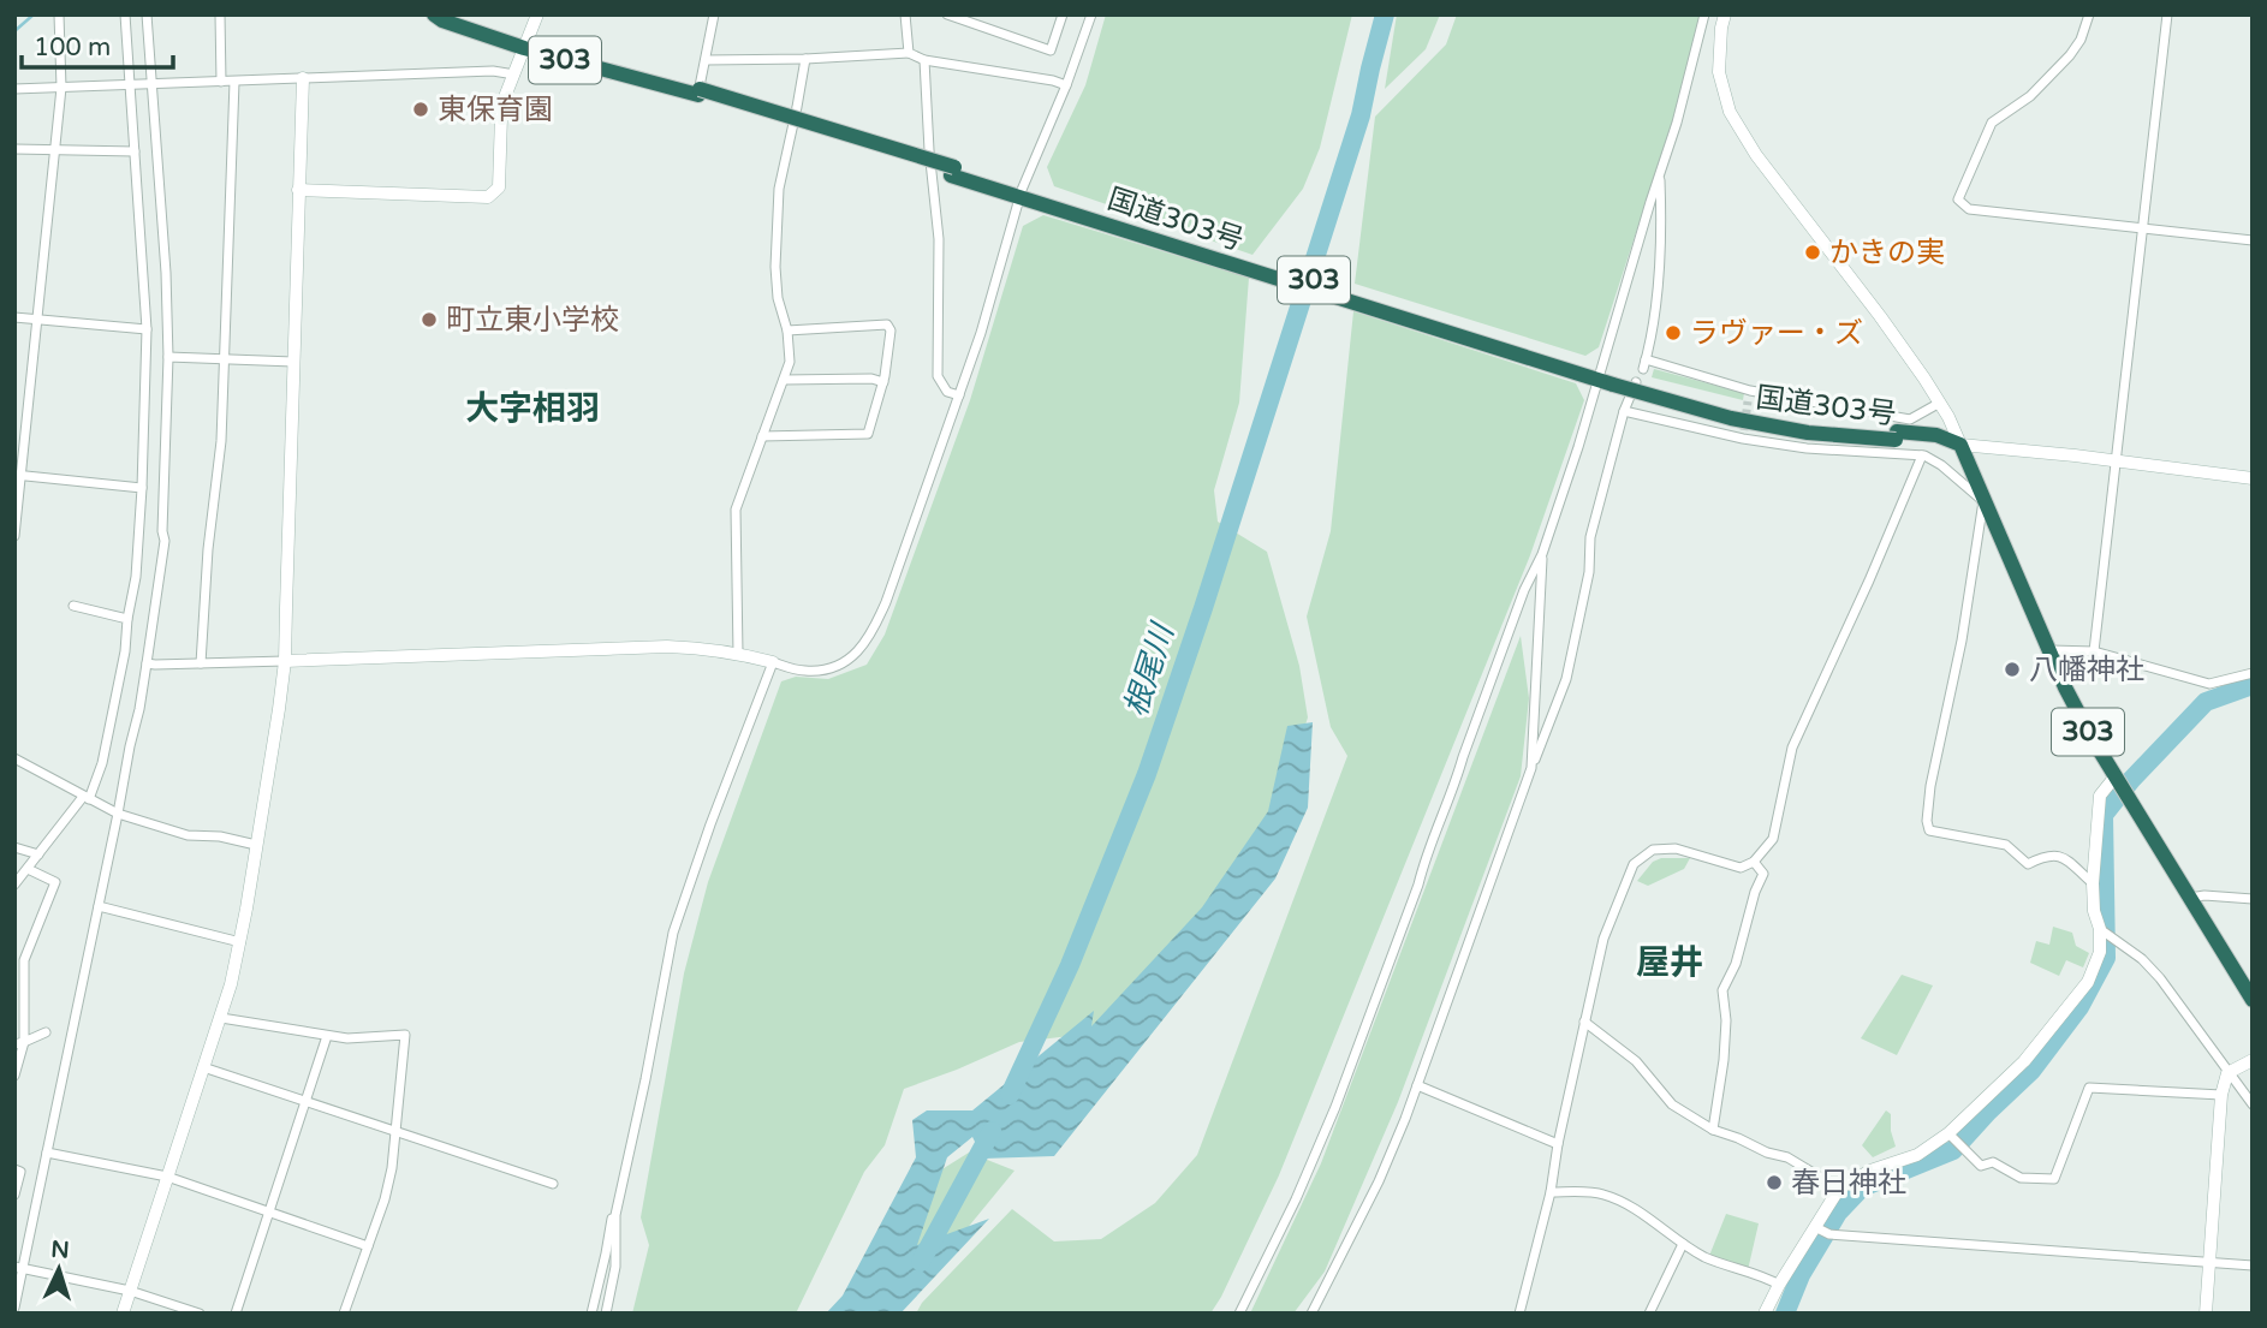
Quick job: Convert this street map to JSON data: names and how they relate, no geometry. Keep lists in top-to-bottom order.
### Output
{
  "streets": {
    "highway": ["303", "国道303号"]
  },
  "crossings": [
    ["303", "国道303号"]
  ],
  "districts": ["大字相羽", "屋井"],
  "water": ["根尾川"],
  "places": [
    "東保育園",
    "かきの実",
    "町立東小学校",
    "ラヴァー・ズ",
    "八幡神社",
    "春日神社"
  ],
  "scale_bar": "100 m",
  "north": "top"
}
